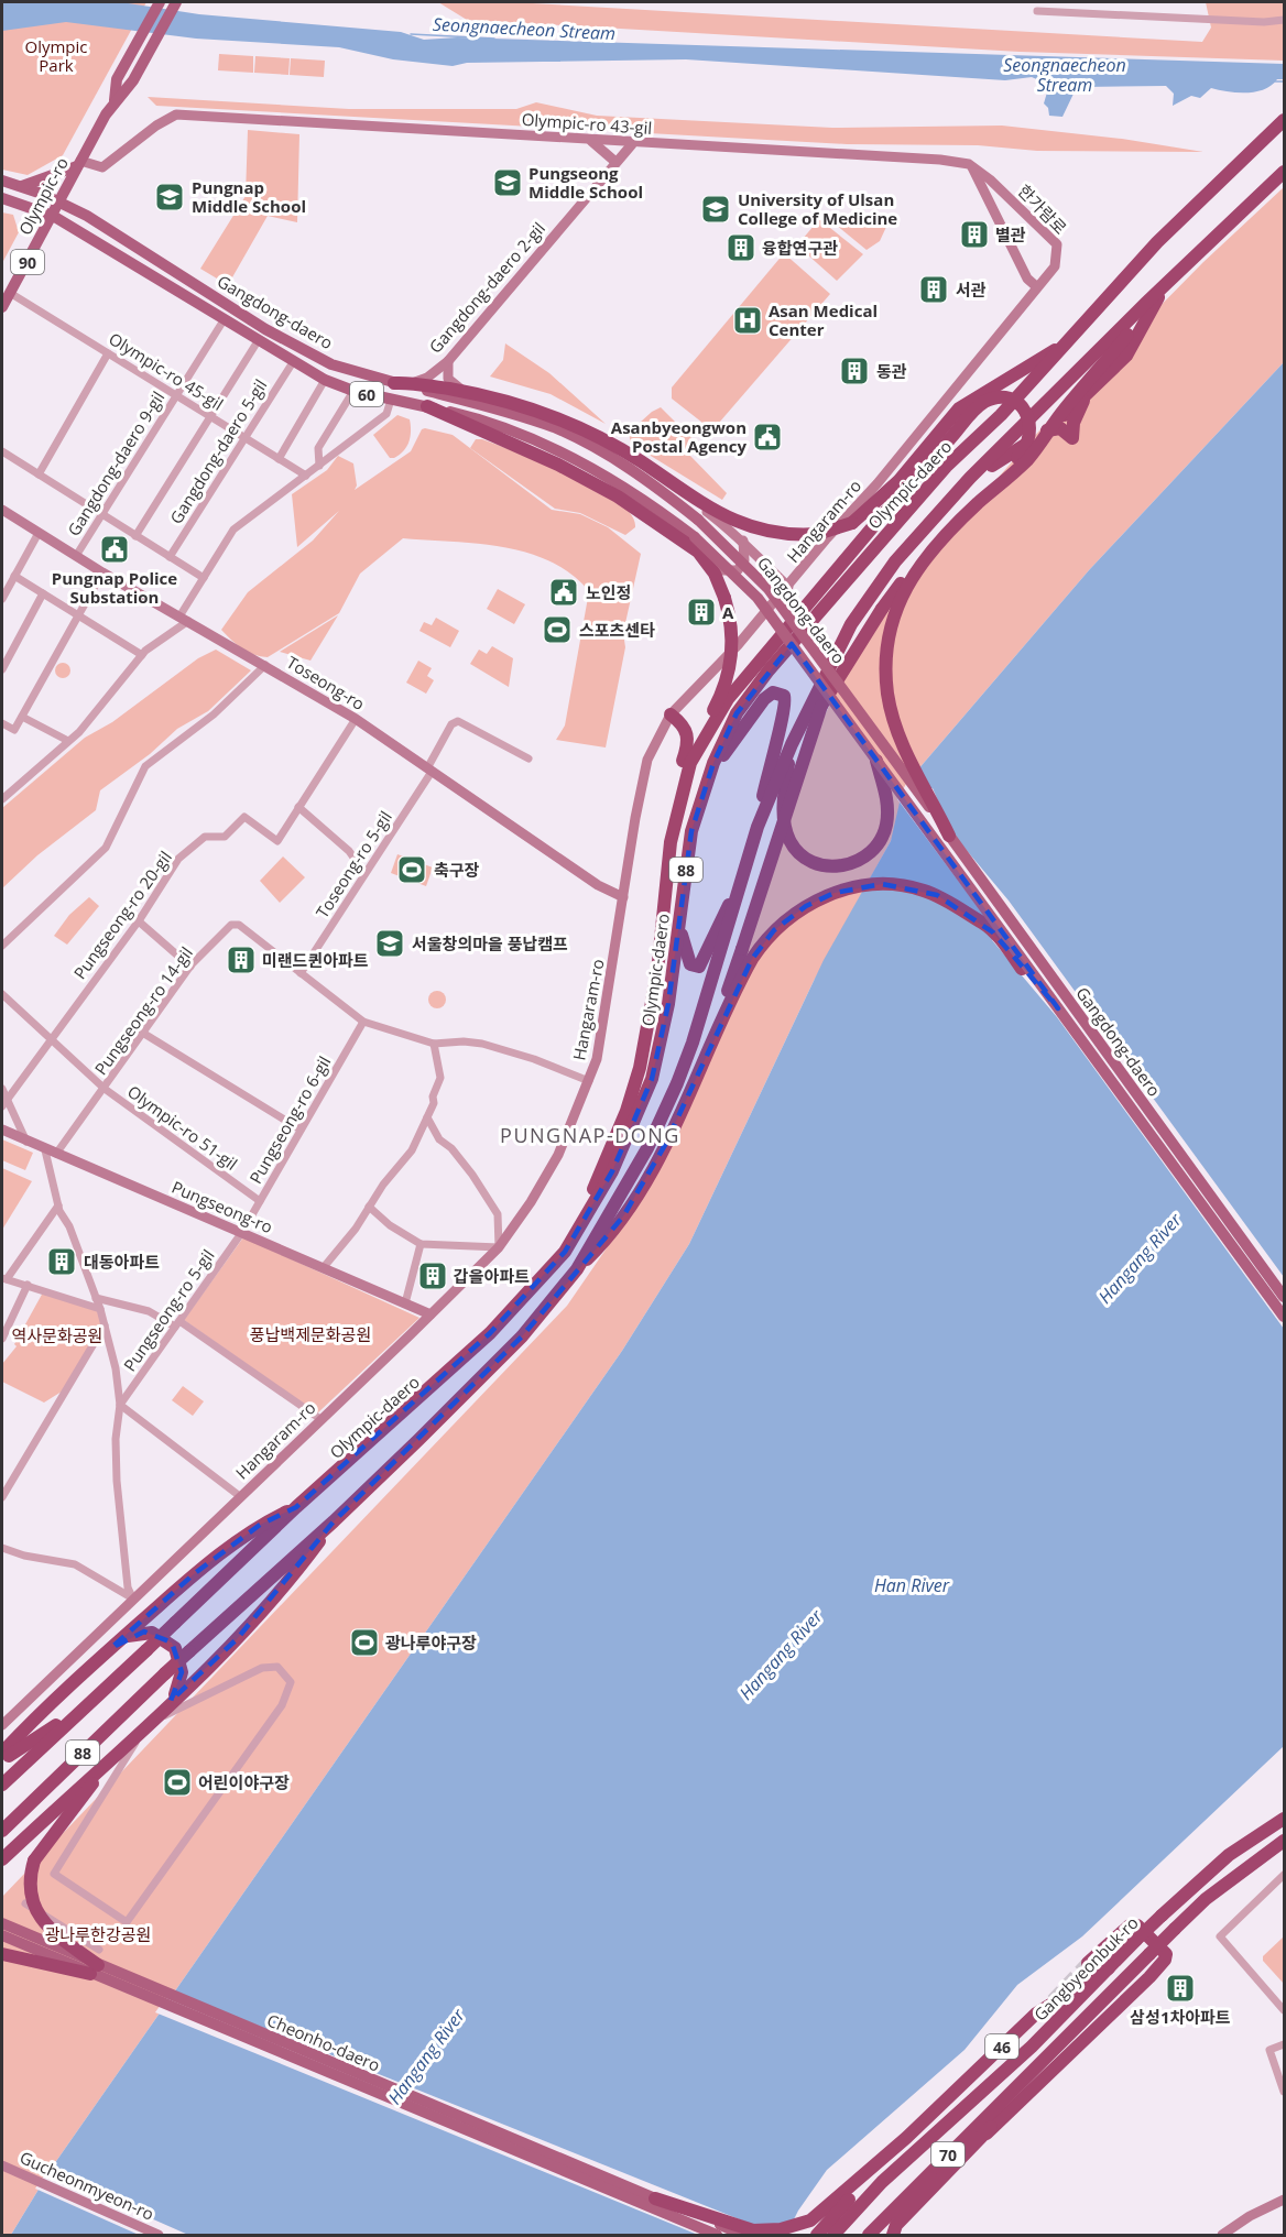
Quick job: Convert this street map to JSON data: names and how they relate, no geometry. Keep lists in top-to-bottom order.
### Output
{
  "streets": {
    "highway": [
      "Olympic-daero",
      "88",
      "Gangbyeonbuk-ro",
      "46",
      "70"
    ],
    "main road": [
      "Olympic-ro",
      "90",
      "Gangdong-daero",
      "60",
      "Cheonho-daero"
    ],
    "street": [
      "Olympic-ro 43-gil",
      "한가람로",
      "Gangdong-daero 2-gil",
      "Olympic-ro 45-gil",
      "Gangdong-daero 5-gil",
      "Gangdong-daero 9-gil",
      "Hangaram-ro",
      "Toseong-ro",
      "Toseong-ro 5-gil",
      "Pungseong-ro 20-gil",
      "Pungseong-ro 14-gil",
      "Pungseong-ro 6-gil",
      "Olympic-ro 51-gil",
      "Pungseong-ro",
      "Pungseong-ro 5-gil",
      "Gucheonmyeon-ro"
    ]
  },
  "crossings": [
    ["Olympic-ro 43-gil", "Olympic-ro"],
    ["Olympic-ro 43-gil", "한가람로"],
    ["Olympic-ro 43-gil", "Gangdong-daero 2-gil"],
    ["Olympic-ro", "Gangdong-daero"],
    ["Olympic-ro", "Olympic-ro 45-gil"],
    ["한가람로", "Hangaram-ro"],
    ["Gangdong-daero", "Gangdong-daero 5-gil"],
    ["Gangdong-daero", "Gangdong-daero 9-gil"],
    ["Olympic-ro 45-gil", "Gangdong-daero 5-gil"],
    ["Olympic-ro 45-gil", "Gangdong-daero 9-gil"],
    ["Gangdong-daero 9-gil", "Toseong-ro"],
    ["Hangaram-ro", "Toseong-ro"],
    ["Hangaram-ro", "Pungseong-ro 14-gil"],
    ["Hangaram-ro", "Pungseong-ro"],
    ["Toseong-ro", "Toseong-ro 5-gil"],
    ["Toseong-ro", "Pungseong-ro 20-gil"],
    ["Toseong-ro 5-gil", "Pungseong-ro 14-gil"],
    ["Pungseong-ro 20-gil", "Olympic-ro 51-gil"],
    ["Pungseong-ro 14-gil", "Pungseong-ro 6-gil"],
    ["Pungseong-ro 14-gil", "Olympic-ro 51-gil"],
    ["Pungseong-ro 14-gil", "Pungseong-ro"],
    ["Pungseong-ro 6-gil", "Olympic-ro 51-gil"],
    ["Pungseong-ro 6-gil", "Pungseong-ro"],
    ["Pungseong-ro 6-gil", "Pungseong-ro 5-gil"],
    ["Pungseong-ro", "Pungseong-ro 5-gil"],
    ["Gangbyeonbuk-ro", "46"]
  ],
  "districts": ["PUNGNAP-DONG"],
  "water": ["Seongnaecheon Stream", "Hangang River", "Han River"],
  "parks": [
    "Olympic Park",
    "풍납백제문화공원",
    "역사문화공원",
    "광나루한강공원"
  ],
  "places": {
    "school or university": [
      "Pungseong Middle School",
      "Pungnap Middle School",
      "University of Ulsan College of Medicine",
      "서울창의마을 풍납캠프"
    ],
    "building": [
      "별관",
      "융합연구관",
      "서관",
      "동관",
      "A",
      "미랜드퀸아파트",
      "대동아파트",
      "갑을아파트",
      "삼성1차아파트"
    ],
    "hospital": ["Asan Medical Center"],
    "public building": ["Asanbyeongwon Postal Agency", "Pungnap Police Substation", "노인정"],
    "sports": [
      "스포츠센타",
      "축구장",
      "광나루야구장",
      "어린이야구장"
    ]
  }
}
